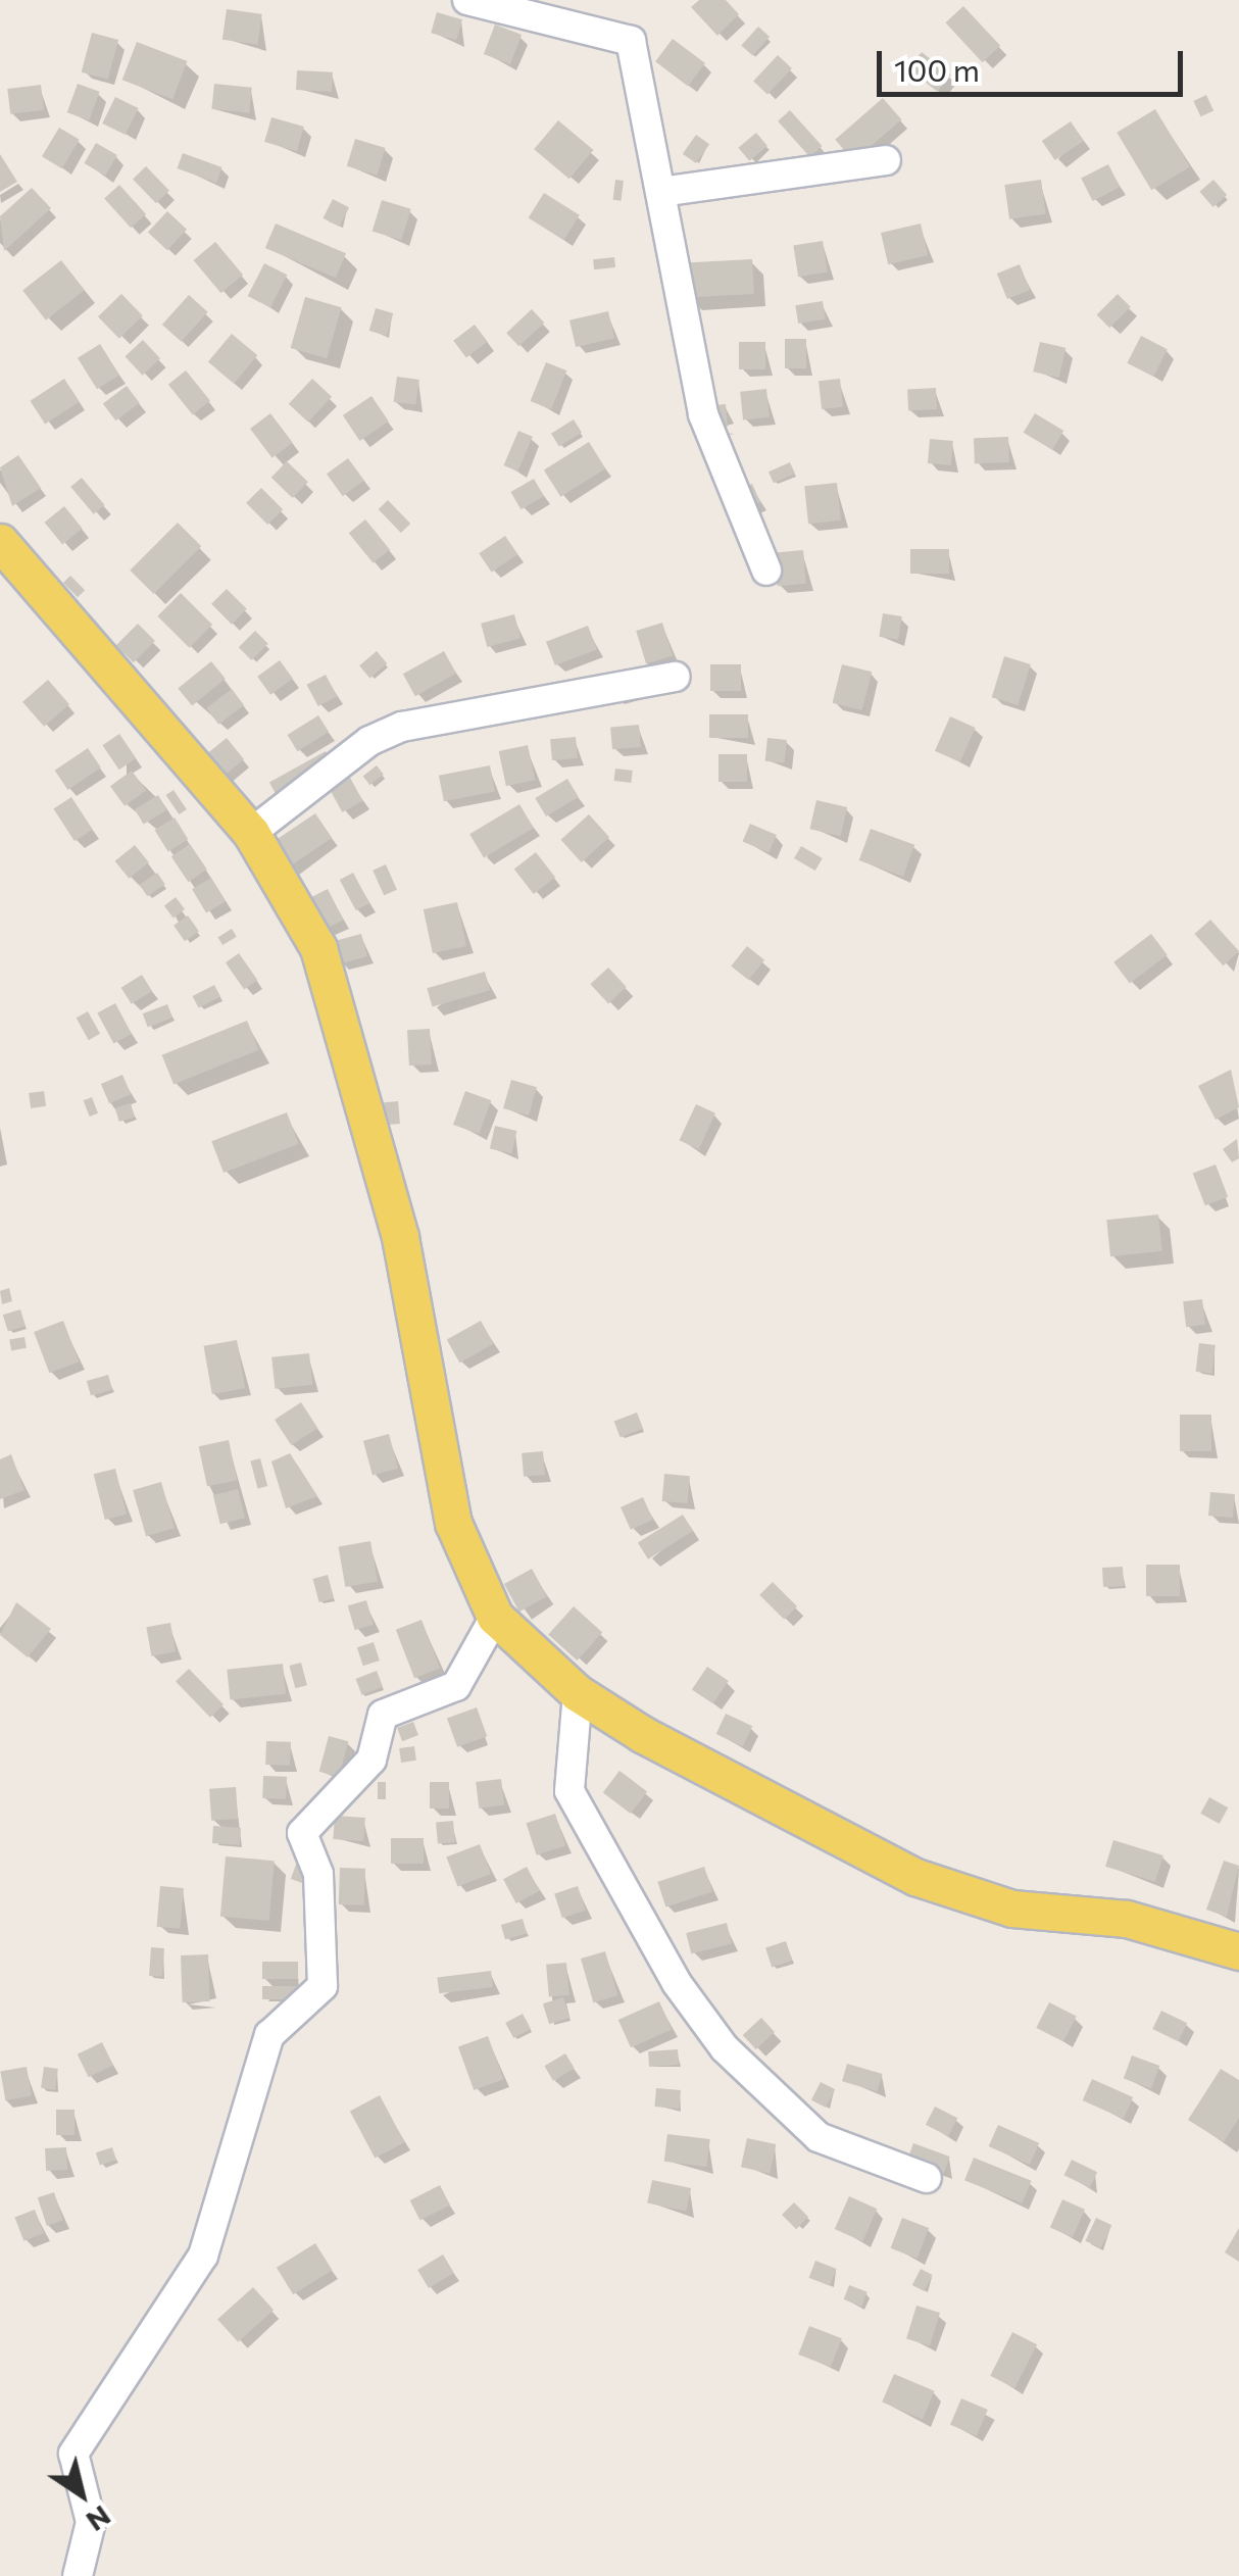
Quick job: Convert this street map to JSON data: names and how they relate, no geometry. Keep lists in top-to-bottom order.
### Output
{
  "scale_bar": "100 m",
  "north": "bottom right"
}
